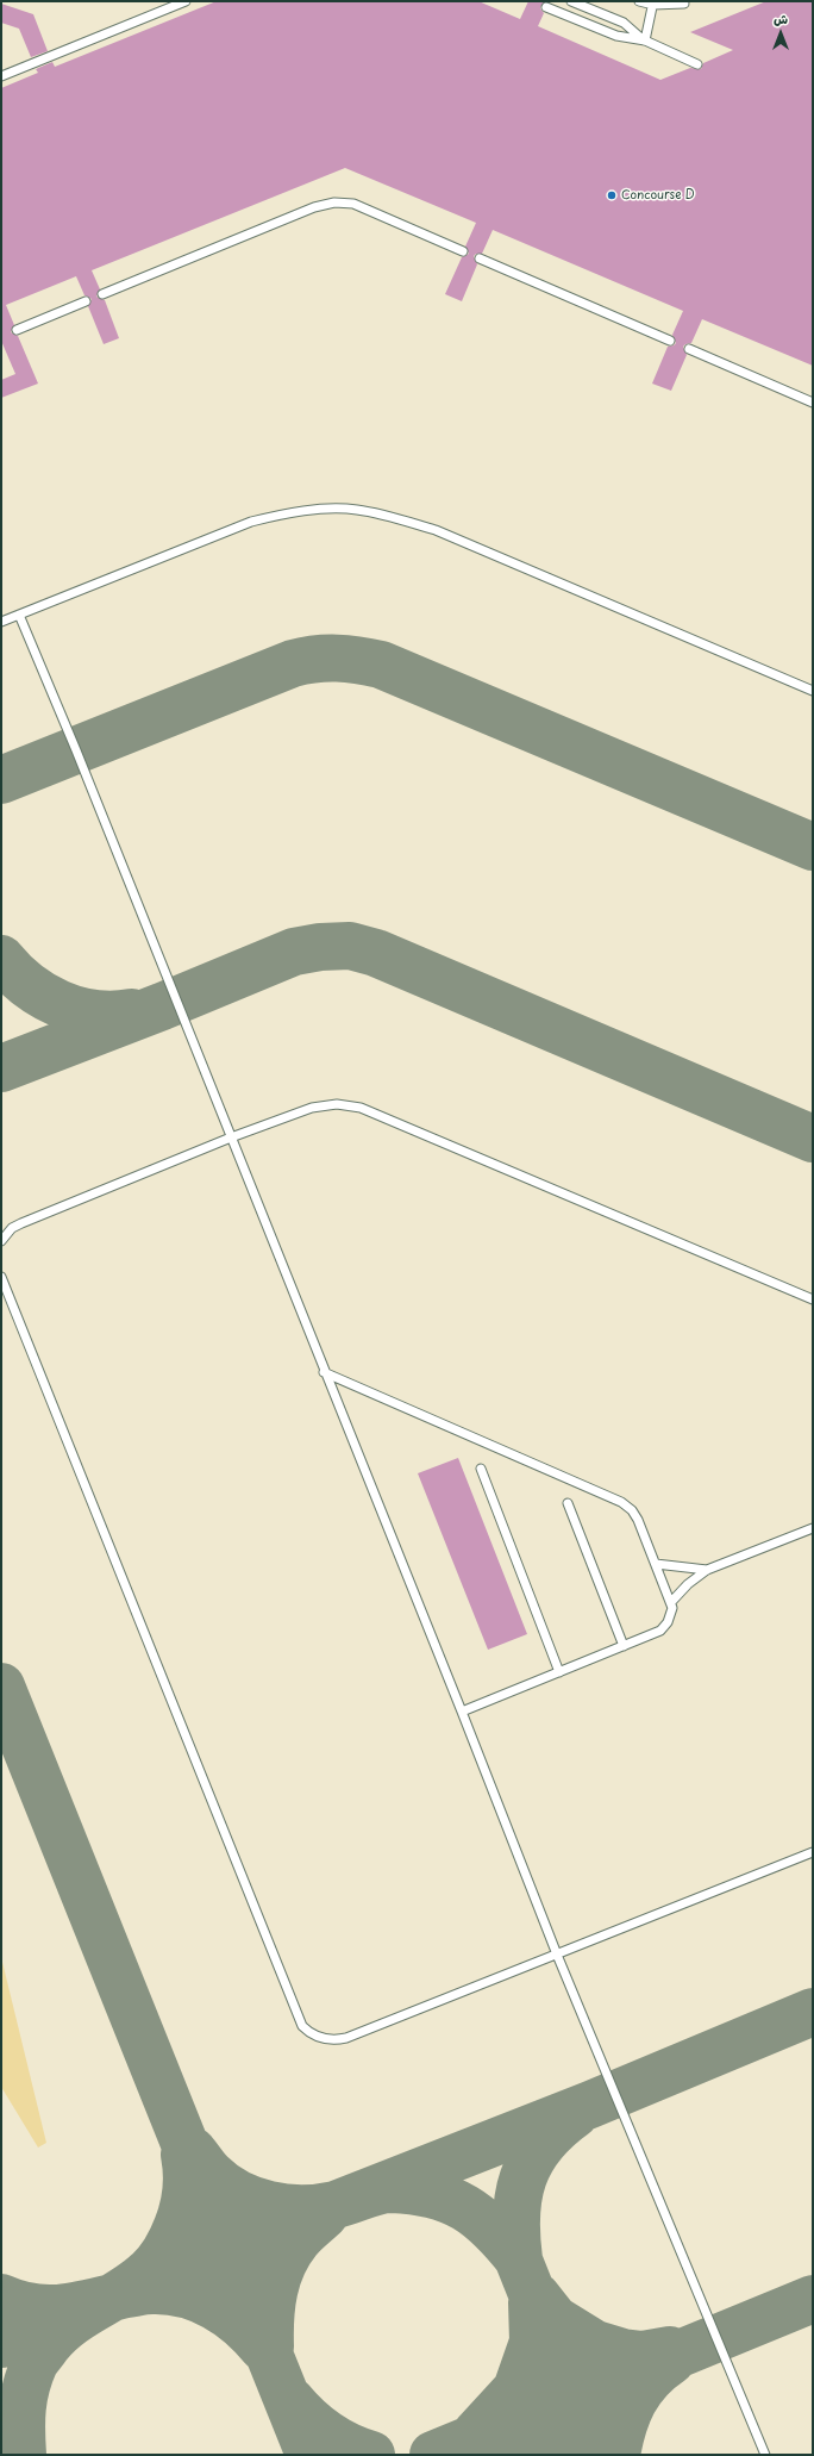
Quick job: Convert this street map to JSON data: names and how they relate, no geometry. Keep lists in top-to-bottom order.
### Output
{
  "places": ["Concourse D"],
  "north": "top"
}
